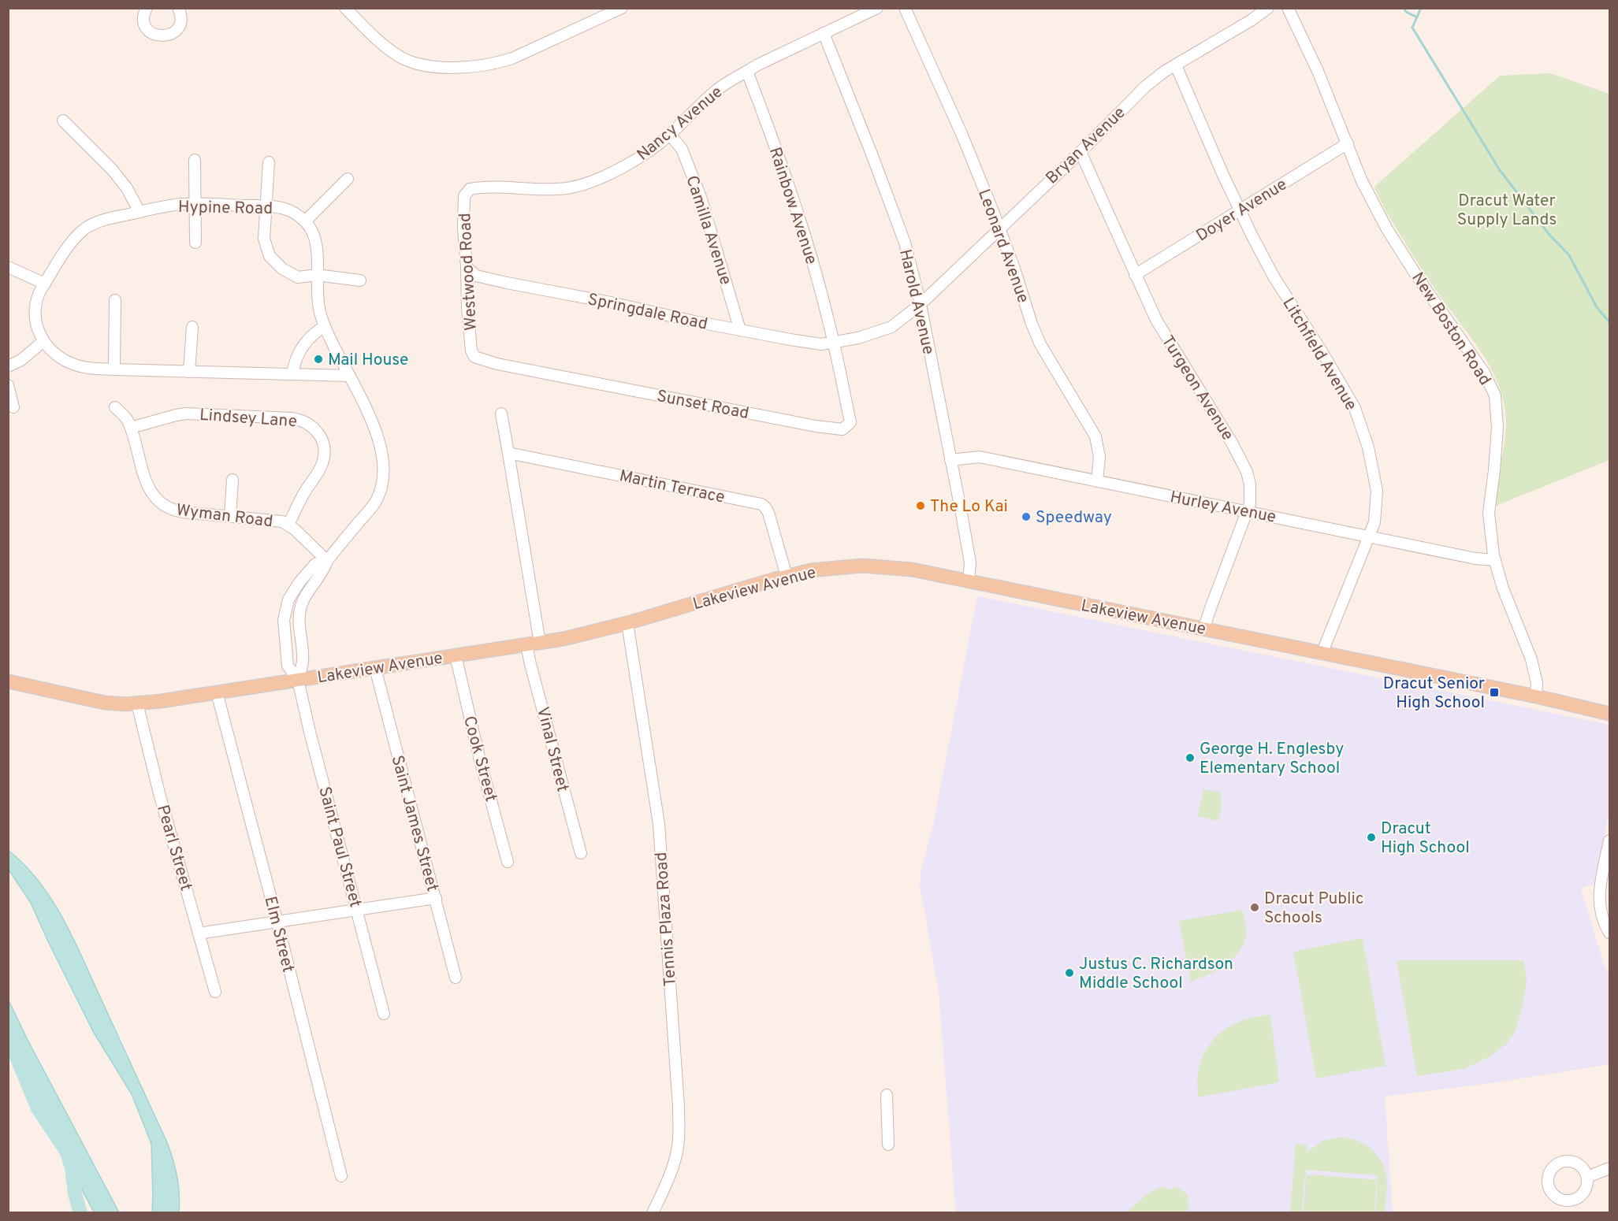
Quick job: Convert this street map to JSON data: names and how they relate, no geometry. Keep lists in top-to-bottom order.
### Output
{
  "streets": {
    "main road": ["Lakeview Avenue"],
    "street": [
      "Nancy Avenue",
      "Bryan Avenue",
      "Rainbow Avenue",
      "Hypine Road",
      "Doyer Avenue",
      "Camilla Avenue",
      "Leonard Avenue",
      "Westwood Road",
      "Harold Avenue",
      "Springdale Road",
      "New Boston Road",
      "Litchfield Avenue",
      "Turgeon Avenue",
      "Sunset Road",
      "Lindsey Lane",
      "Martin Terrace",
      "Hurley Avenue",
      "Wyman Road",
      "Vinal Street",
      "Cook Street",
      "Saint James Street",
      "Saint Paul Street",
      "Pearl Street",
      "Tennis Plaza Road",
      "Elm Street"
    ]
  },
  "crossings": [
    ["Nancy Avenue", "Rainbow Avenue"],
    ["Nancy Avenue", "Camilla Avenue"],
    ["Nancy Avenue", "Westwood Road"],
    ["Nancy Avenue", "Harold Avenue"],
    ["Bryan Avenue", "Rainbow Avenue"],
    ["Bryan Avenue", "Leonard Avenue"],
    ["Bryan Avenue", "Harold Avenue"],
    ["Bryan Avenue", "Springdale Road"],
    ["Bryan Avenue", "Litchfield Avenue"],
    ["Bryan Avenue", "Turgeon Avenue"],
    ["Bryan Avenue", "Sunset Road"],
    ["Rainbow Avenue", "Springdale Road"],
    ["Rainbow Avenue", "Sunset Road"],
    ["Doyer Avenue", "New Boston Road"],
    ["Doyer Avenue", "Litchfield Avenue"],
    ["Doyer Avenue", "Turgeon Avenue"],
    ["Camilla Avenue", "Springdale Road"],
    ["Leonard Avenue", "Hurley Avenue"],
    ["Westwood Road", "Springdale Road"],
    ["Westwood Road", "Sunset Road"],
    ["Harold Avenue", "Hurley Avenue"],
    ["Harold Avenue", "Lakeview Avenue"],
    ["Springdale Road", "Sunset Road"],
    ["New Boston Road", "Hurley Avenue"],
    ["New Boston Road", "Lakeview Avenue"],
    ["Litchfield Avenue", "Hurley Avenue"],
    ["Litchfield Avenue", "Lakeview Avenue"],
    ["Turgeon Avenue", "Hurley Avenue"],
    ["Turgeon Avenue", "Lakeview Avenue"],
    ["Lindsey Lane", "Wyman Road"],
    ["Martin Terrace", "Lakeview Avenue"],
    ["Lakeview Avenue", "Vinal Street"],
    ["Lakeview Avenue", "Cook Street"],
    ["Lakeview Avenue", "Saint James Street"],
    ["Lakeview Avenue", "Saint Paul Street"],
    ["Lakeview Avenue", "Pearl Street"],
    ["Lakeview Avenue", "Tennis Plaza Road"],
    ["Lakeview Avenue", "Elm Street"]
  ],
  "parks": ["Dracut Water Supply Lands"],
  "places": {
    "other": [
      "Mail House",
      "The Lo Kai",
      "Speedway",
      "George H. Englesby Elementary School",
      "Dracut High School",
      "Dracut Public Schools",
      "Justus C. Richardson Middle School"
    ],
    "transit": ["Dracut Senior High School"]
  }
}
